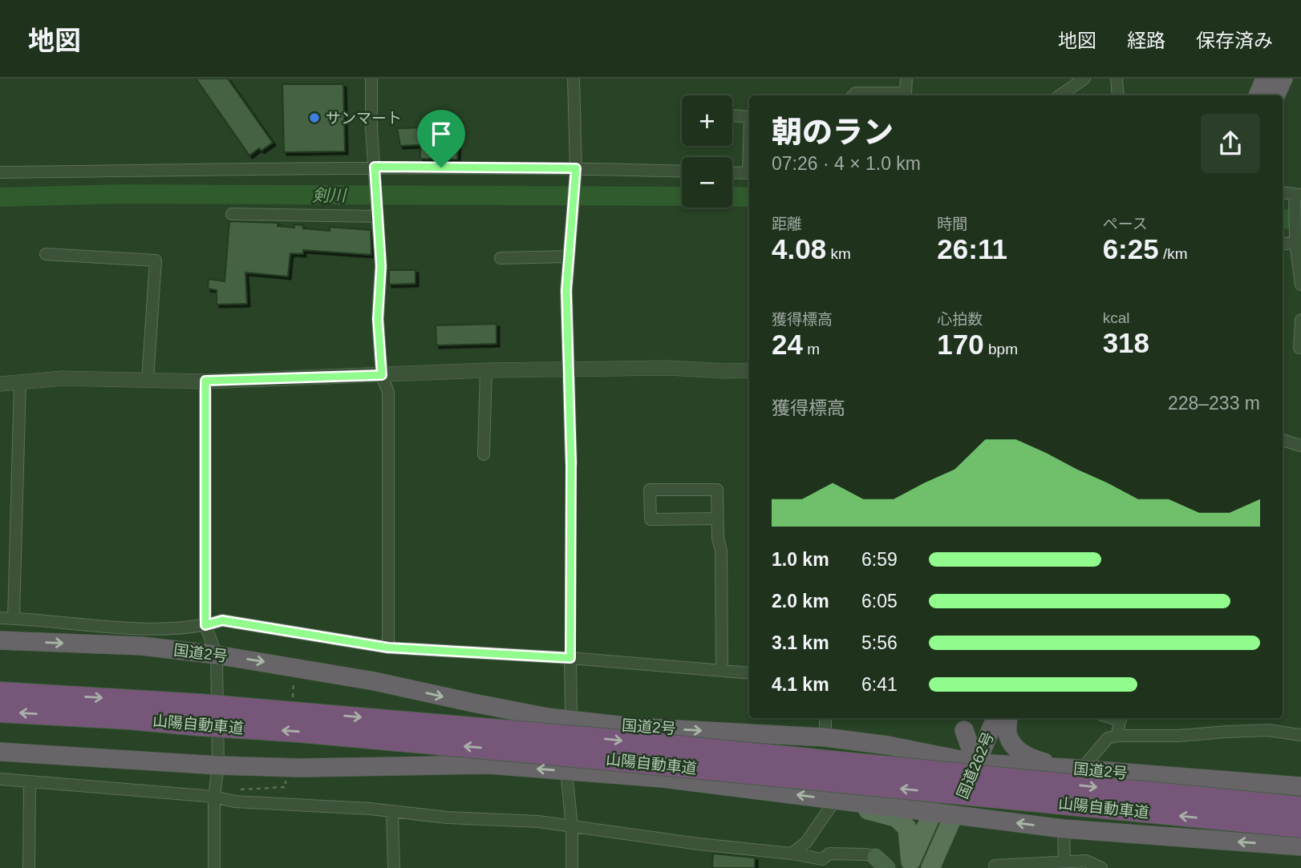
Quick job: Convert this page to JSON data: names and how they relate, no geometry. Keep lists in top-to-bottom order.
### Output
{
  "streets": {
    "highway": ["国道2号", "山陽自動車道", "国道262号"]
  },
  "crossings": [
    ["国道2号", "国道262号"]
  ],
  "water": ["剣川"],
  "places": ["サンマート"],
  "page": {
    "header": "地図",
    "nav": ["地図", "経路", "保存済み"],
    "map_buttons": ["+", "−"],
    "heading": ["朝のラン", "07:26 · 4 × 1.0 km"],
    "stats": [
      ["距離", "4.08 km"],
      ["時間", "26:11"],
      ["ペース", "6:25 /km"],
      ["獲得標高", "24 m"],
      ["心拍数", "170 bpm"],
      ["kcal", "318"]
    ],
    "chart": ["獲得標高", "228–233 m"],
    "list": [
      {
        "name": "1.0 km",
        "note": "6:59"
      },
      {
        "name": "2.0 km",
        "note": "6:05"
      },
      {
        "name": "3.1 km",
        "note": "5:56"
      },
      {
        "name": "4.1 km",
        "note": "6:41"
      }
    ]
  }
}
